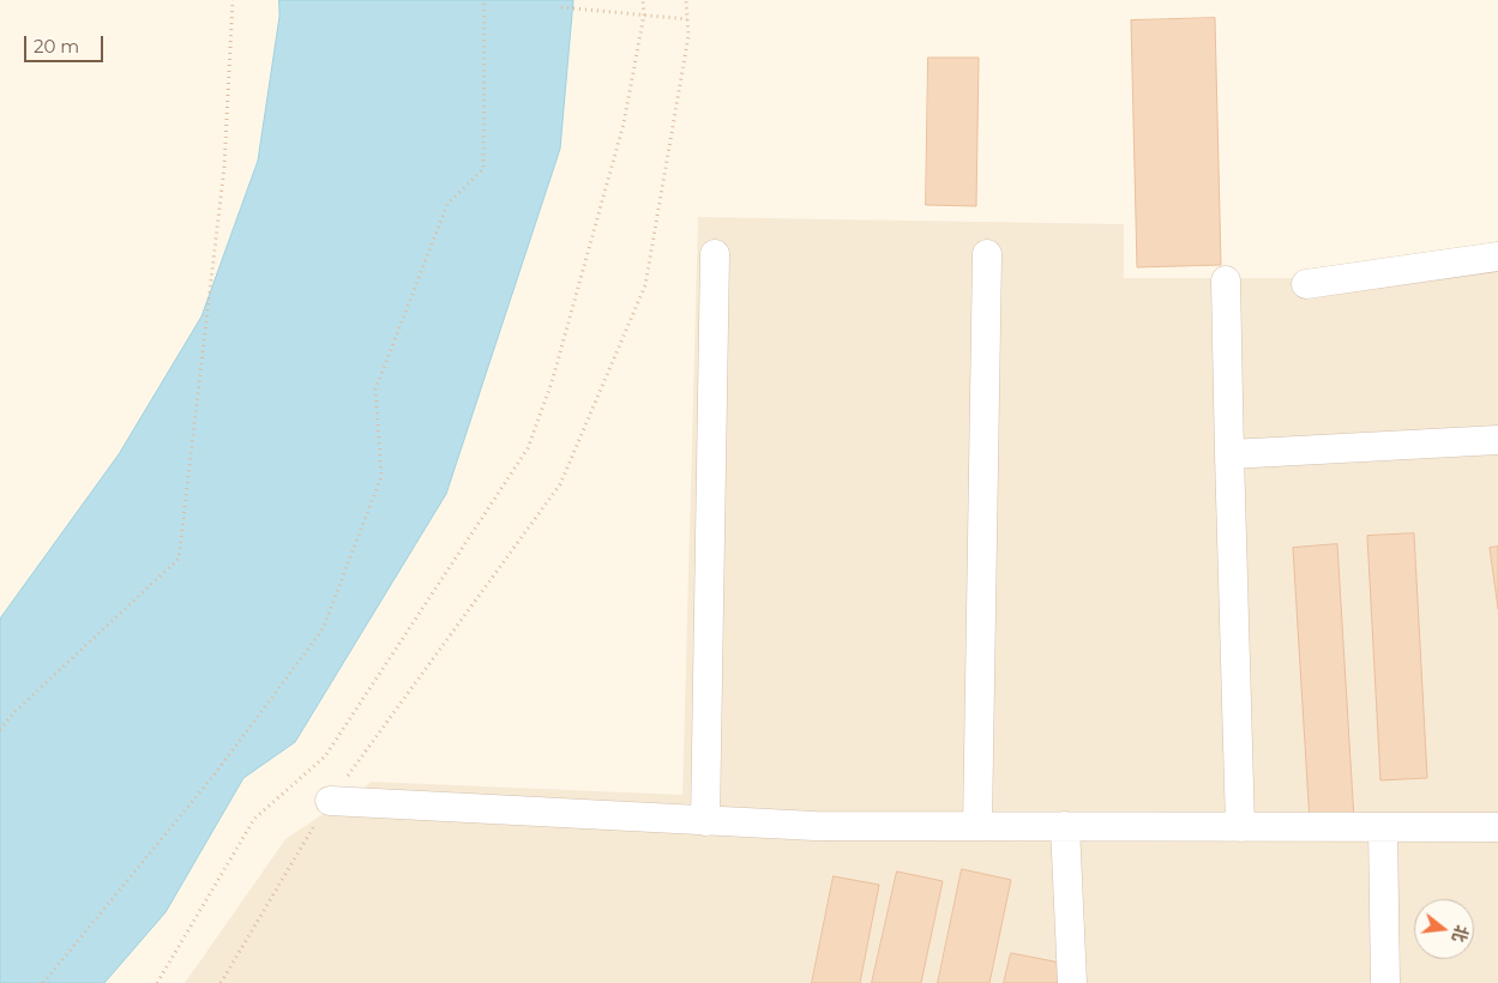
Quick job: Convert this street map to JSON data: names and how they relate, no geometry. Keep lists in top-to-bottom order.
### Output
{
  "scale_bar": "20 m",
  "north": "right"
}
